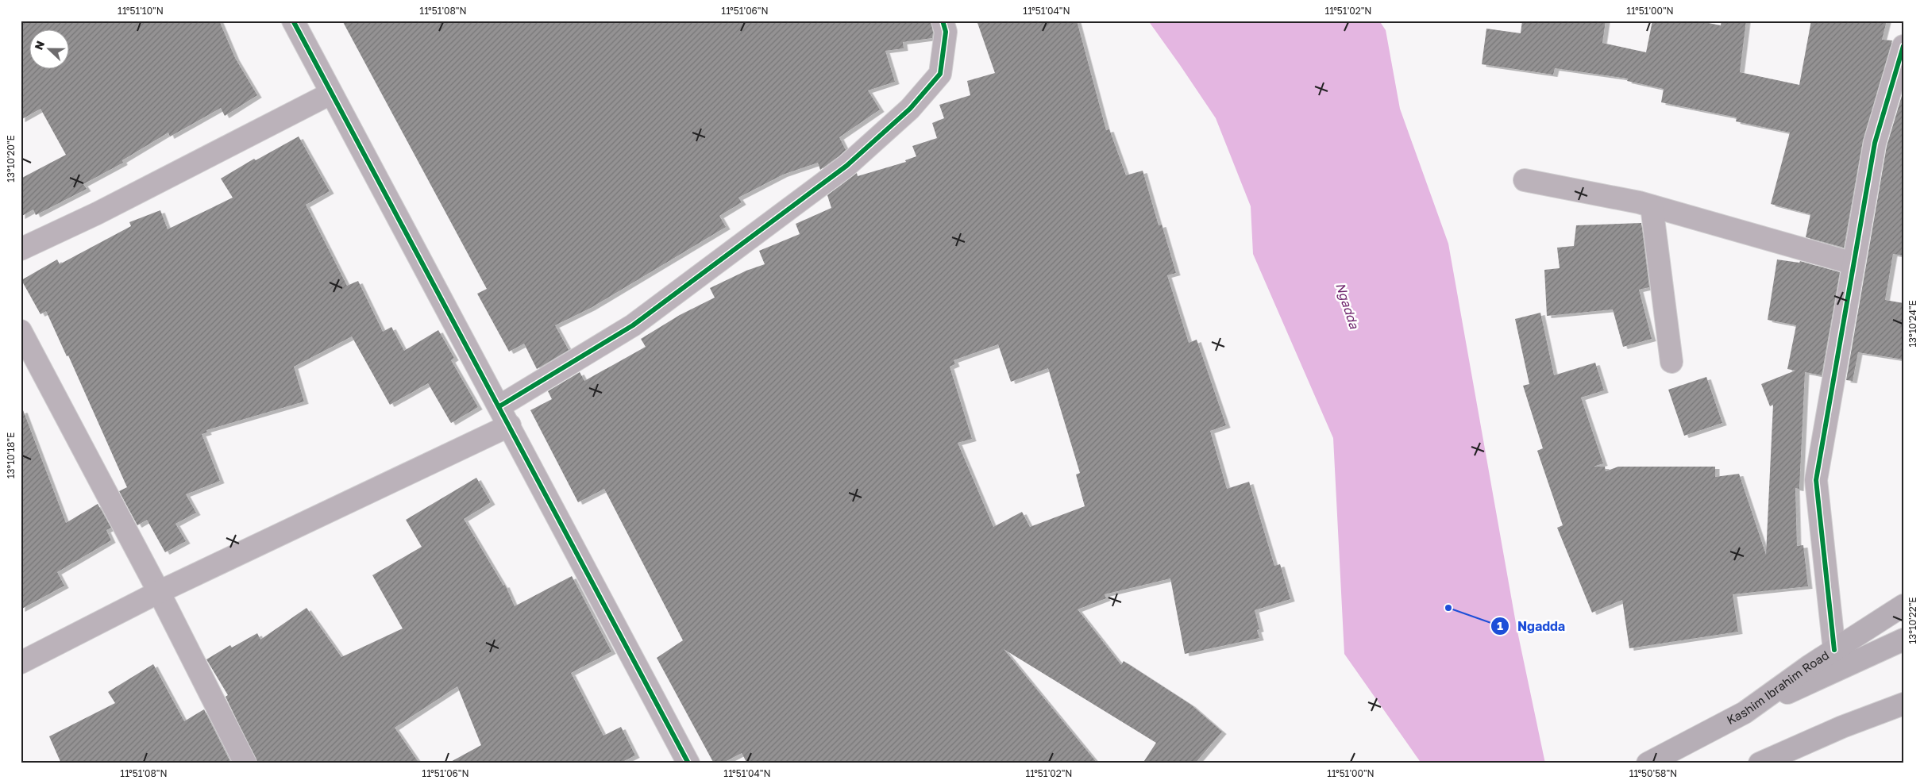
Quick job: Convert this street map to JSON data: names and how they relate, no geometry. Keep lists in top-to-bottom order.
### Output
{
  "streets": {
    "highway": ["Kashim Ibrahim Road"]
  },
  "water": ["Ngadda"],
  "places": ["Ngadda"],
  "north": "left",
  "coordinates": [
    "11°51'10\"N",
    "11°51'08\"N",
    "11°51'06\"N",
    "11°51'04\"N",
    "11°51'02\"N",
    "11°51'00\"N",
    "13°10'20\"E",
    "13°10'24\"E",
    "13°10'18\"E",
    "13°10'22\"E",
    "11°50'58\"N"
  ]
}
